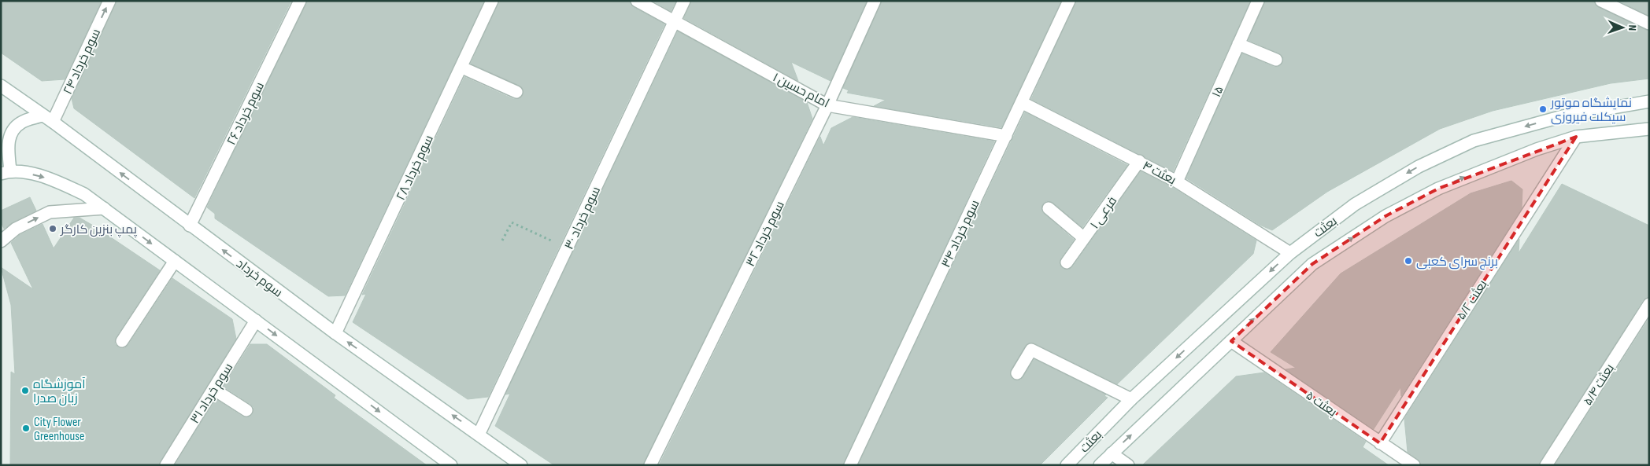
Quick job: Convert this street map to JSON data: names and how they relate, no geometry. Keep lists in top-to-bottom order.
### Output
{
  "streets": {
    "street": [
      "سوم خرداد ۲۴",
      "امام حسین ۱",
      "۱۵",
      "سوم خرداد ۲۶",
      "سوم خرداد ۲۸",
      "بعثت ۴",
      "فرعی ۱",
      "سوم خرداد ۳۰",
      "بعثت",
      "سوم خرداد ۳۲",
      "سوم خرداد ۳۴",
      "سوم خرداد",
      "بعثت ۵/۲",
      "بعثت ۵/۴",
      "سوم خرداد ۳۱",
      "بعثت ۵"
    ]
  },
  "crossings": [
    ["سوم خرداد ۲۴", "سوم خرداد"],
    ["امام حسین ۱", "سوم خرداد ۳۰"],
    ["امام حسین ۱", "سوم خرداد ۳۲"],
    ["امام حسین ۱", "سوم خرداد ۳۴"],
    ["۱۵", "بعثت ۴"],
    ["سوم خرداد ۲۶", "سوم خرداد"],
    ["سوم خرداد ۲۸", "سوم خرداد"],
    ["بعثت ۴", "فرعی ۱"],
    ["بعثت ۴", "بعثت"],
    ["بعثت ۴", "سوم خرداد ۳۴"],
    ["سوم خرداد ۳۰", "سوم خرداد"],
    ["بعثت", "بعثت ۵/۲"],
    ["بعثت", "بعثت ۵"],
    ["بعثت ۵/۲", "بعثت ۵"]
  ],
  "one_way": ["سوم خرداد ۲۴"],
  "places": [
    "نمایشگاه موتور سیکلت فیروزی",
    "پمپ بنزین کارگر",
    "برنج سرای کعبی",
    "آموزشگاه زبان صدرا",
    "City Flower Greenhouse"
  ],
  "north": "right"
}
